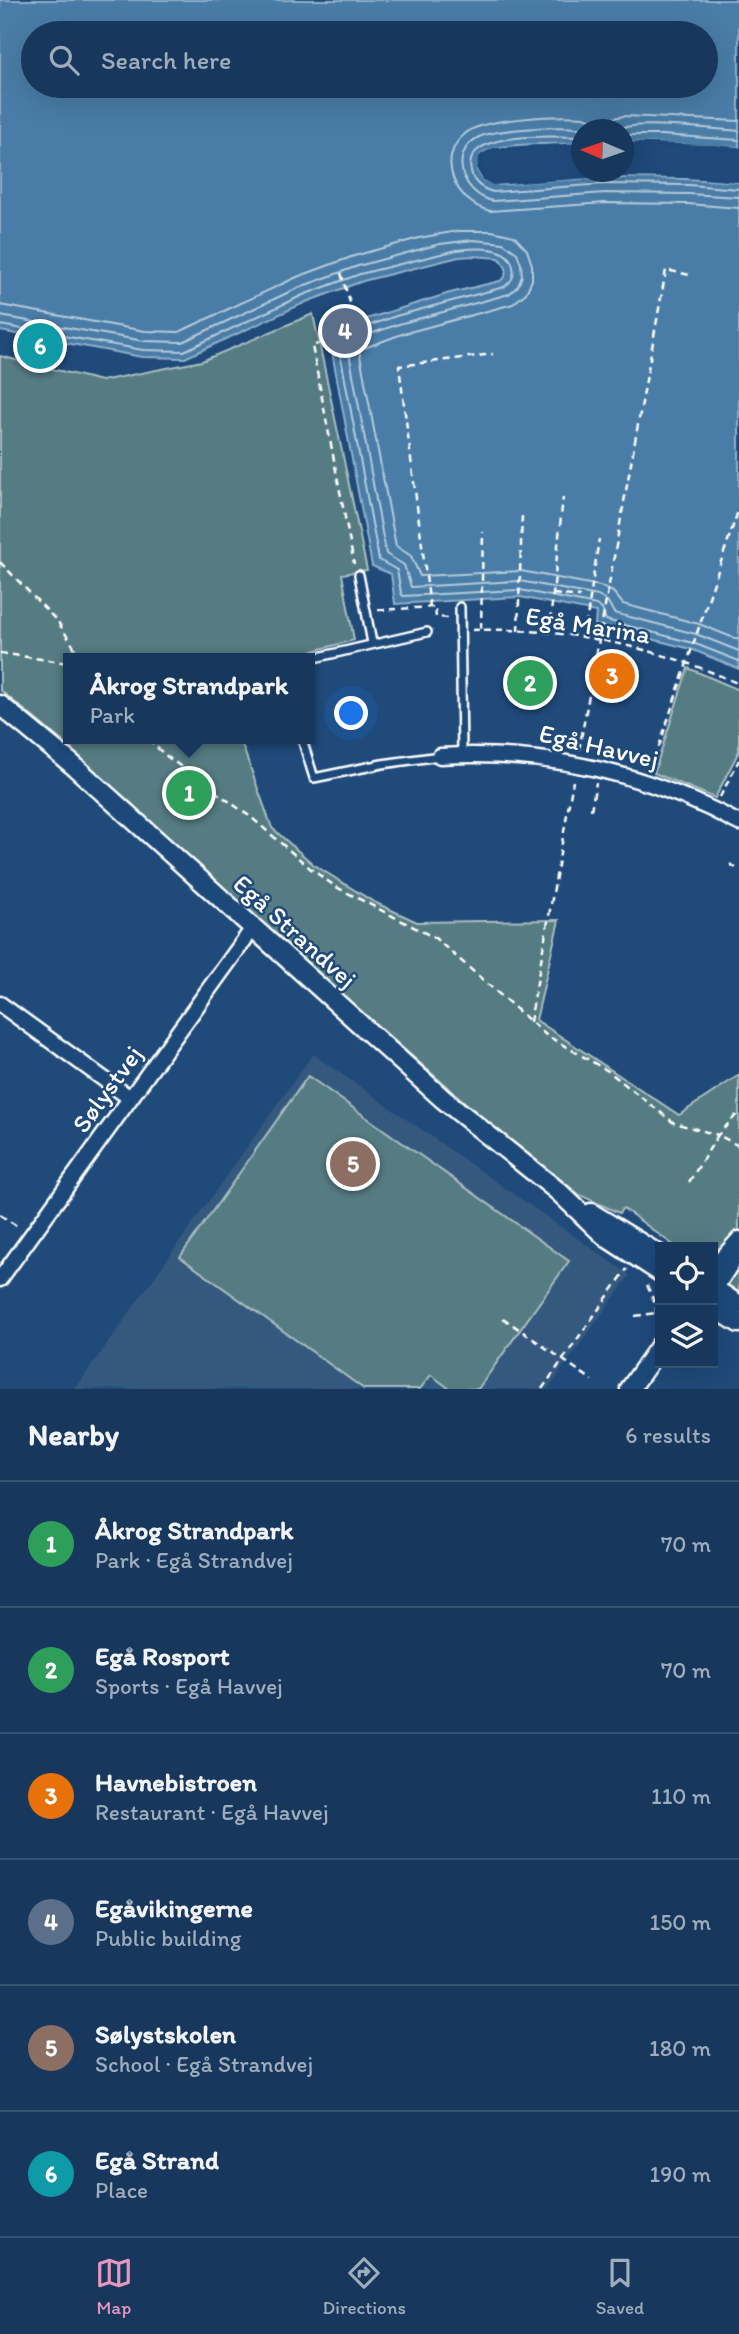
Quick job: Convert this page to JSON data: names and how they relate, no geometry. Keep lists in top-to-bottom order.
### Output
{
  "streets": {
    "street": ["Egå Havvej", "Egå Strandvej", "Sølystvej"],
    "path": ["Egå Marina"]
  },
  "crossings": [
    ["Egå Strandvej", "Sølystvej"]
  ],
  "north": "left",
  "page": {
    "search": "Search here",
    "pins": [
      "4",
      "6",
      "3",
      "2",
      "1",
      "5"
    ],
    "popup": ["Åkrog Strandpark", "Park"],
    "heading": ["Nearby", "6 results"],
    "list": [
      {
        "mark": "1",
        "name": "Åkrog Strandpark",
        "note": "Park · Egå Strandvej",
        "value": "70 m"
      },
      {
        "mark": "2",
        "name": "Egå Rosport",
        "note": "Sports · Egå Havvej",
        "value": "70 m"
      },
      {
        "mark": "3",
        "name": "Havnebistroen",
        "note": "Restaurant · Egå Havvej",
        "value": "110 m"
      },
      {
        "mark": "4",
        "name": "Egåvikingerne",
        "note": "Public building",
        "value": "150 m"
      },
      {
        "mark": "5",
        "name": "Sølystskolen",
        "note": "School · Egå Strandvej",
        "value": "180 m"
      },
      {
        "mark": "6",
        "name": "Egå Strand",
        "note": "Place",
        "value": "190 m"
      }
    ],
    "nav": ["Map", "Directions", "Saved"]
  }
}
